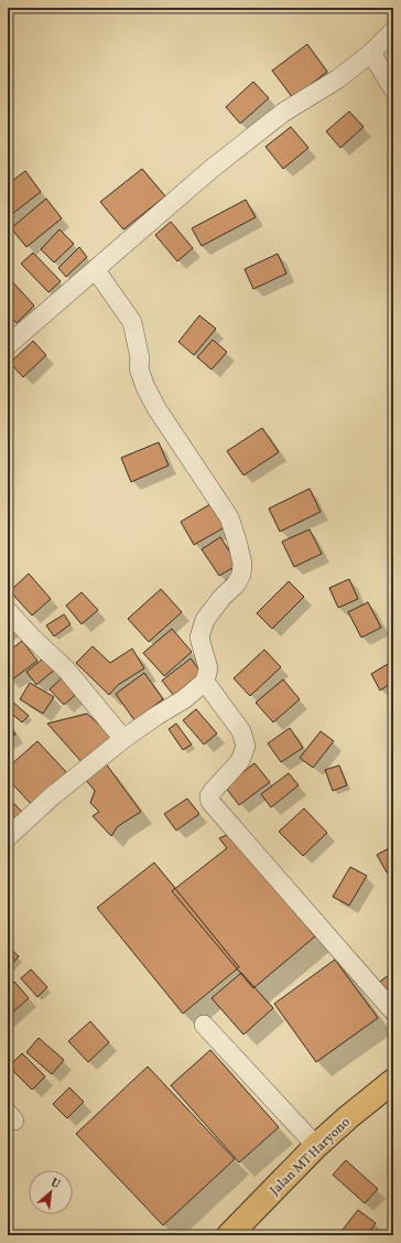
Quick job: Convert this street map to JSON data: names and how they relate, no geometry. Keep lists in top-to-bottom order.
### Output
{
  "streets": {
    "main road": ["Jalan MT Haryono"]
  },
  "north": "top right"
}
